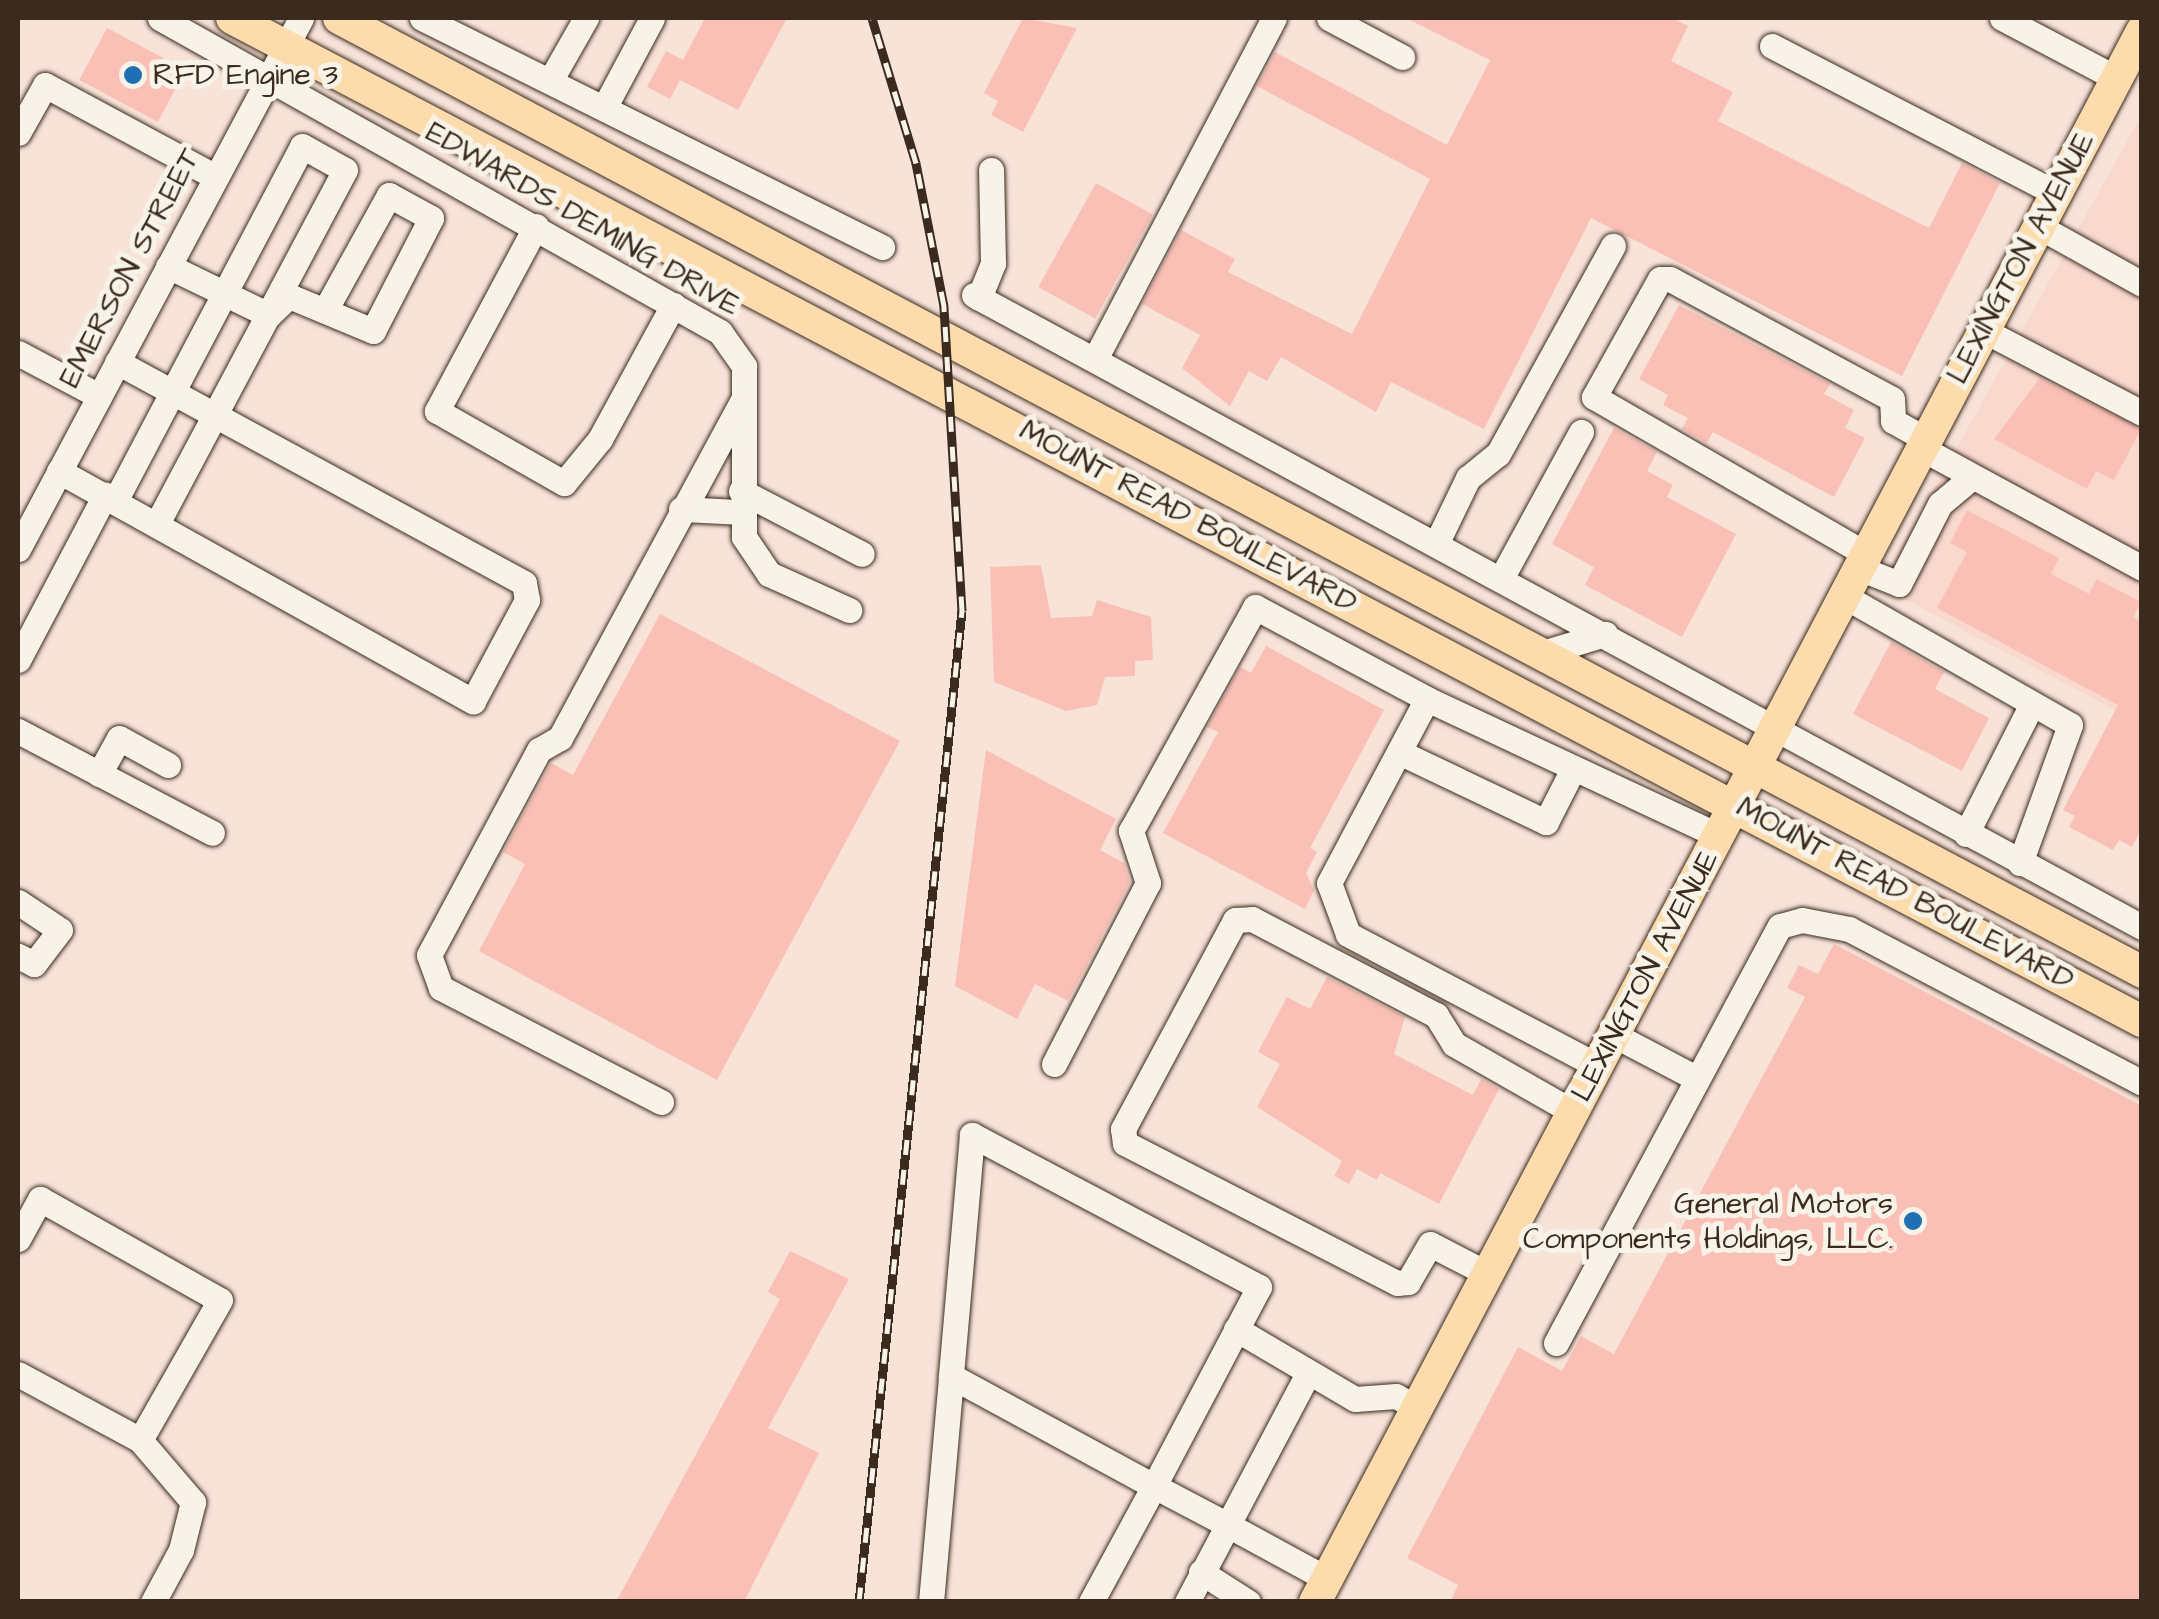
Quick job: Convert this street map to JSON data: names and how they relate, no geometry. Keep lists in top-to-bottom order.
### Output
{
  "streets": {
    "main road": ["LEXINGTON AVENUE", "MOUNT READ BOULEVARD"],
    "street": ["EDWARDS DEMING DRIVE", "EMERSON STREET"]
  },
  "crossings": [
    ["EDWARDS DEMING DRIVE", "EMERSON STREET"],
    ["LEXINGTON AVENUE", "MOUNT READ BOULEVARD"],
    ["EMERSON STREET", "MOUNT READ BOULEVARD"]
  ],
  "places": ["RFD Engine 3", "General Motors Components Holdings, LLC."]
}
